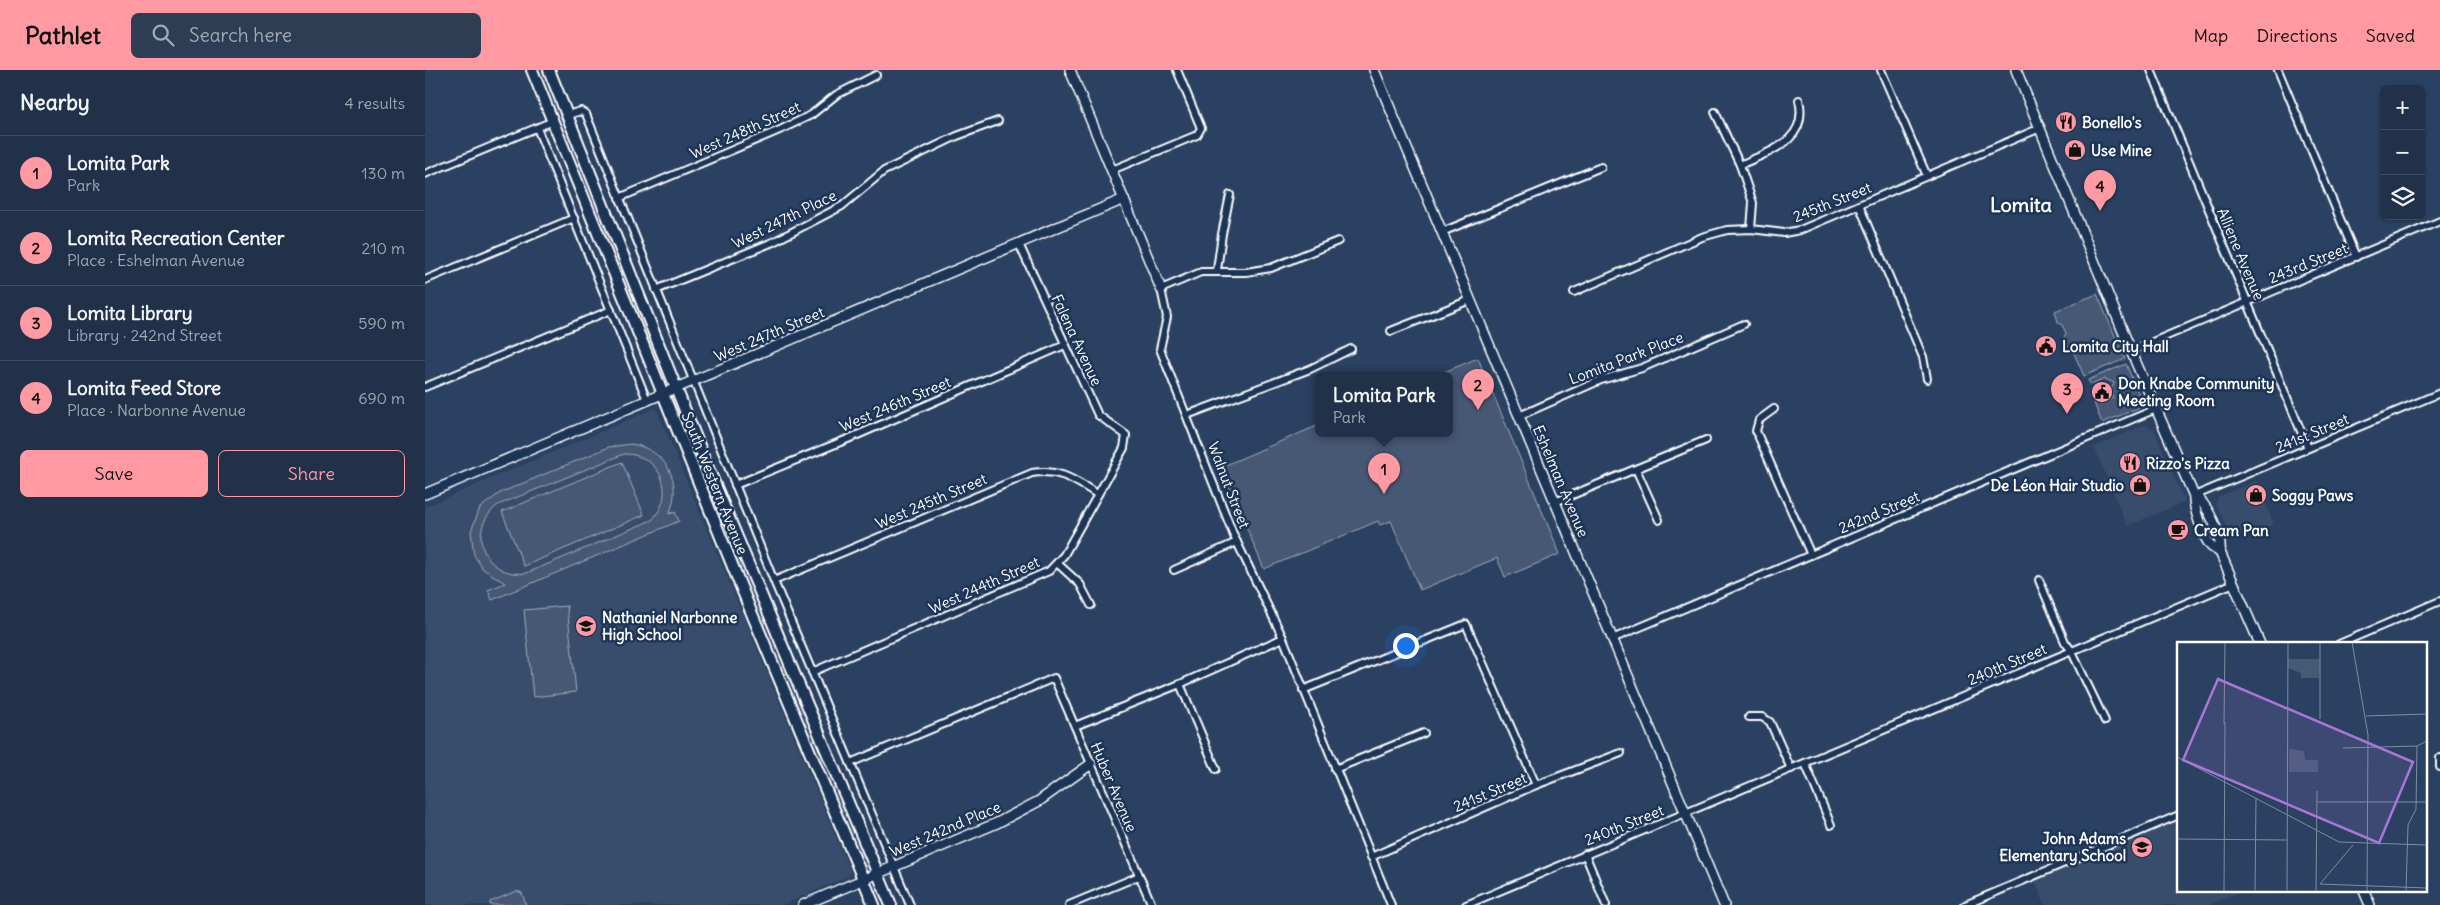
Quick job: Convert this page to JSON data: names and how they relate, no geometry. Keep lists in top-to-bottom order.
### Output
{
  "streets": {
    "main road": ["South Western Avenue"],
    "street": [
      "West 248th Street",
      "245th Street",
      "West 247th Place",
      "Alliene Avenue",
      "243rd Street",
      "West 247th Street",
      "Falena Avenue",
      "Lomita Park Place",
      "West 246th Street",
      "241st Street",
      "Eshelman Avenue",
      "Walnut Street",
      "West 245th Street",
      "242nd Street",
      "West 244th Street",
      "240th Street",
      "Huber Avenue",
      "West 242nd Place"
    ]
  },
  "crossings": [
    ["West 248th Street", "South Western Avenue"],
    ["West 247th Place", "South Western Avenue"],
    ["Alliene Avenue", "243rd Street"],
    ["Alliene Avenue", "241st Street"],
    ["West 247th Street", "Falena Avenue"],
    ["West 247th Street", "South Western Avenue"],
    ["West 247th Street", "Walnut Street"],
    ["Falena Avenue", "West 246th Street"],
    ["Falena Avenue", "West 244th Street"],
    ["Lomita Park Place", "Eshelman Avenue"],
    ["West 246th Street", "South Western Avenue"],
    ["241st Street", "Walnut Street"],
    ["Eshelman Avenue", "242nd Street"],
    ["Eshelman Avenue", "240th Street"],
    ["South Western Avenue", "West 245th Street"],
    ["South Western Avenue", "West 244th Street"],
    ["South Western Avenue", "Huber Avenue"],
    ["South Western Avenue", "West 242nd Place"],
    ["West 245th Street", "West 244th Street"],
    ["Huber Avenue", "West 242nd Place"]
  ],
  "districts": ["Lomita"],
  "places": {
    "restaurant": ["Bonello's", "Rizzo's Pizza"],
    "shop": ["Use Mine", "De Léon Hair Studio", "Soggy Paws"],
    "public building": ["Lomita City Hall", "Don Knabe Community Meeting Room"],
    "cafe": ["Cream Pan"],
    "school or university": ["Nathaniel Narbonne High School", "John Adams Elementary School"]
  },
  "page": {
    "header": "Pathlet",
    "search": "Search here",
    "nav": ["Map", "Directions", "Saved"],
    "heading": ["Nearby", "4 results"],
    "map_buttons": ["+", "−"],
    "list": [
      {
        "mark": "1",
        "name": "Lomita Park",
        "note": "Park",
        "value": "130 m"
      },
      {
        "mark": "2",
        "name": "Lomita Recreation Center",
        "note": "Place · Eshelman Avenue",
        "value": "210 m"
      },
      {
        "mark": "3",
        "name": "Lomita Library",
        "note": "Library · 242nd Street",
        "value": "590 m"
      },
      {
        "mark": "4",
        "name": "Lomita Feed Store",
        "note": "Place · Narbonne Avenue",
        "value": "690 m"
      }
    ],
    "pins": [
      "4",
      "2",
      "3",
      "1"
    ],
    "popup": ["Lomita Park", "Park"],
    "buttons": ["Save", "Share"]
  }
}
